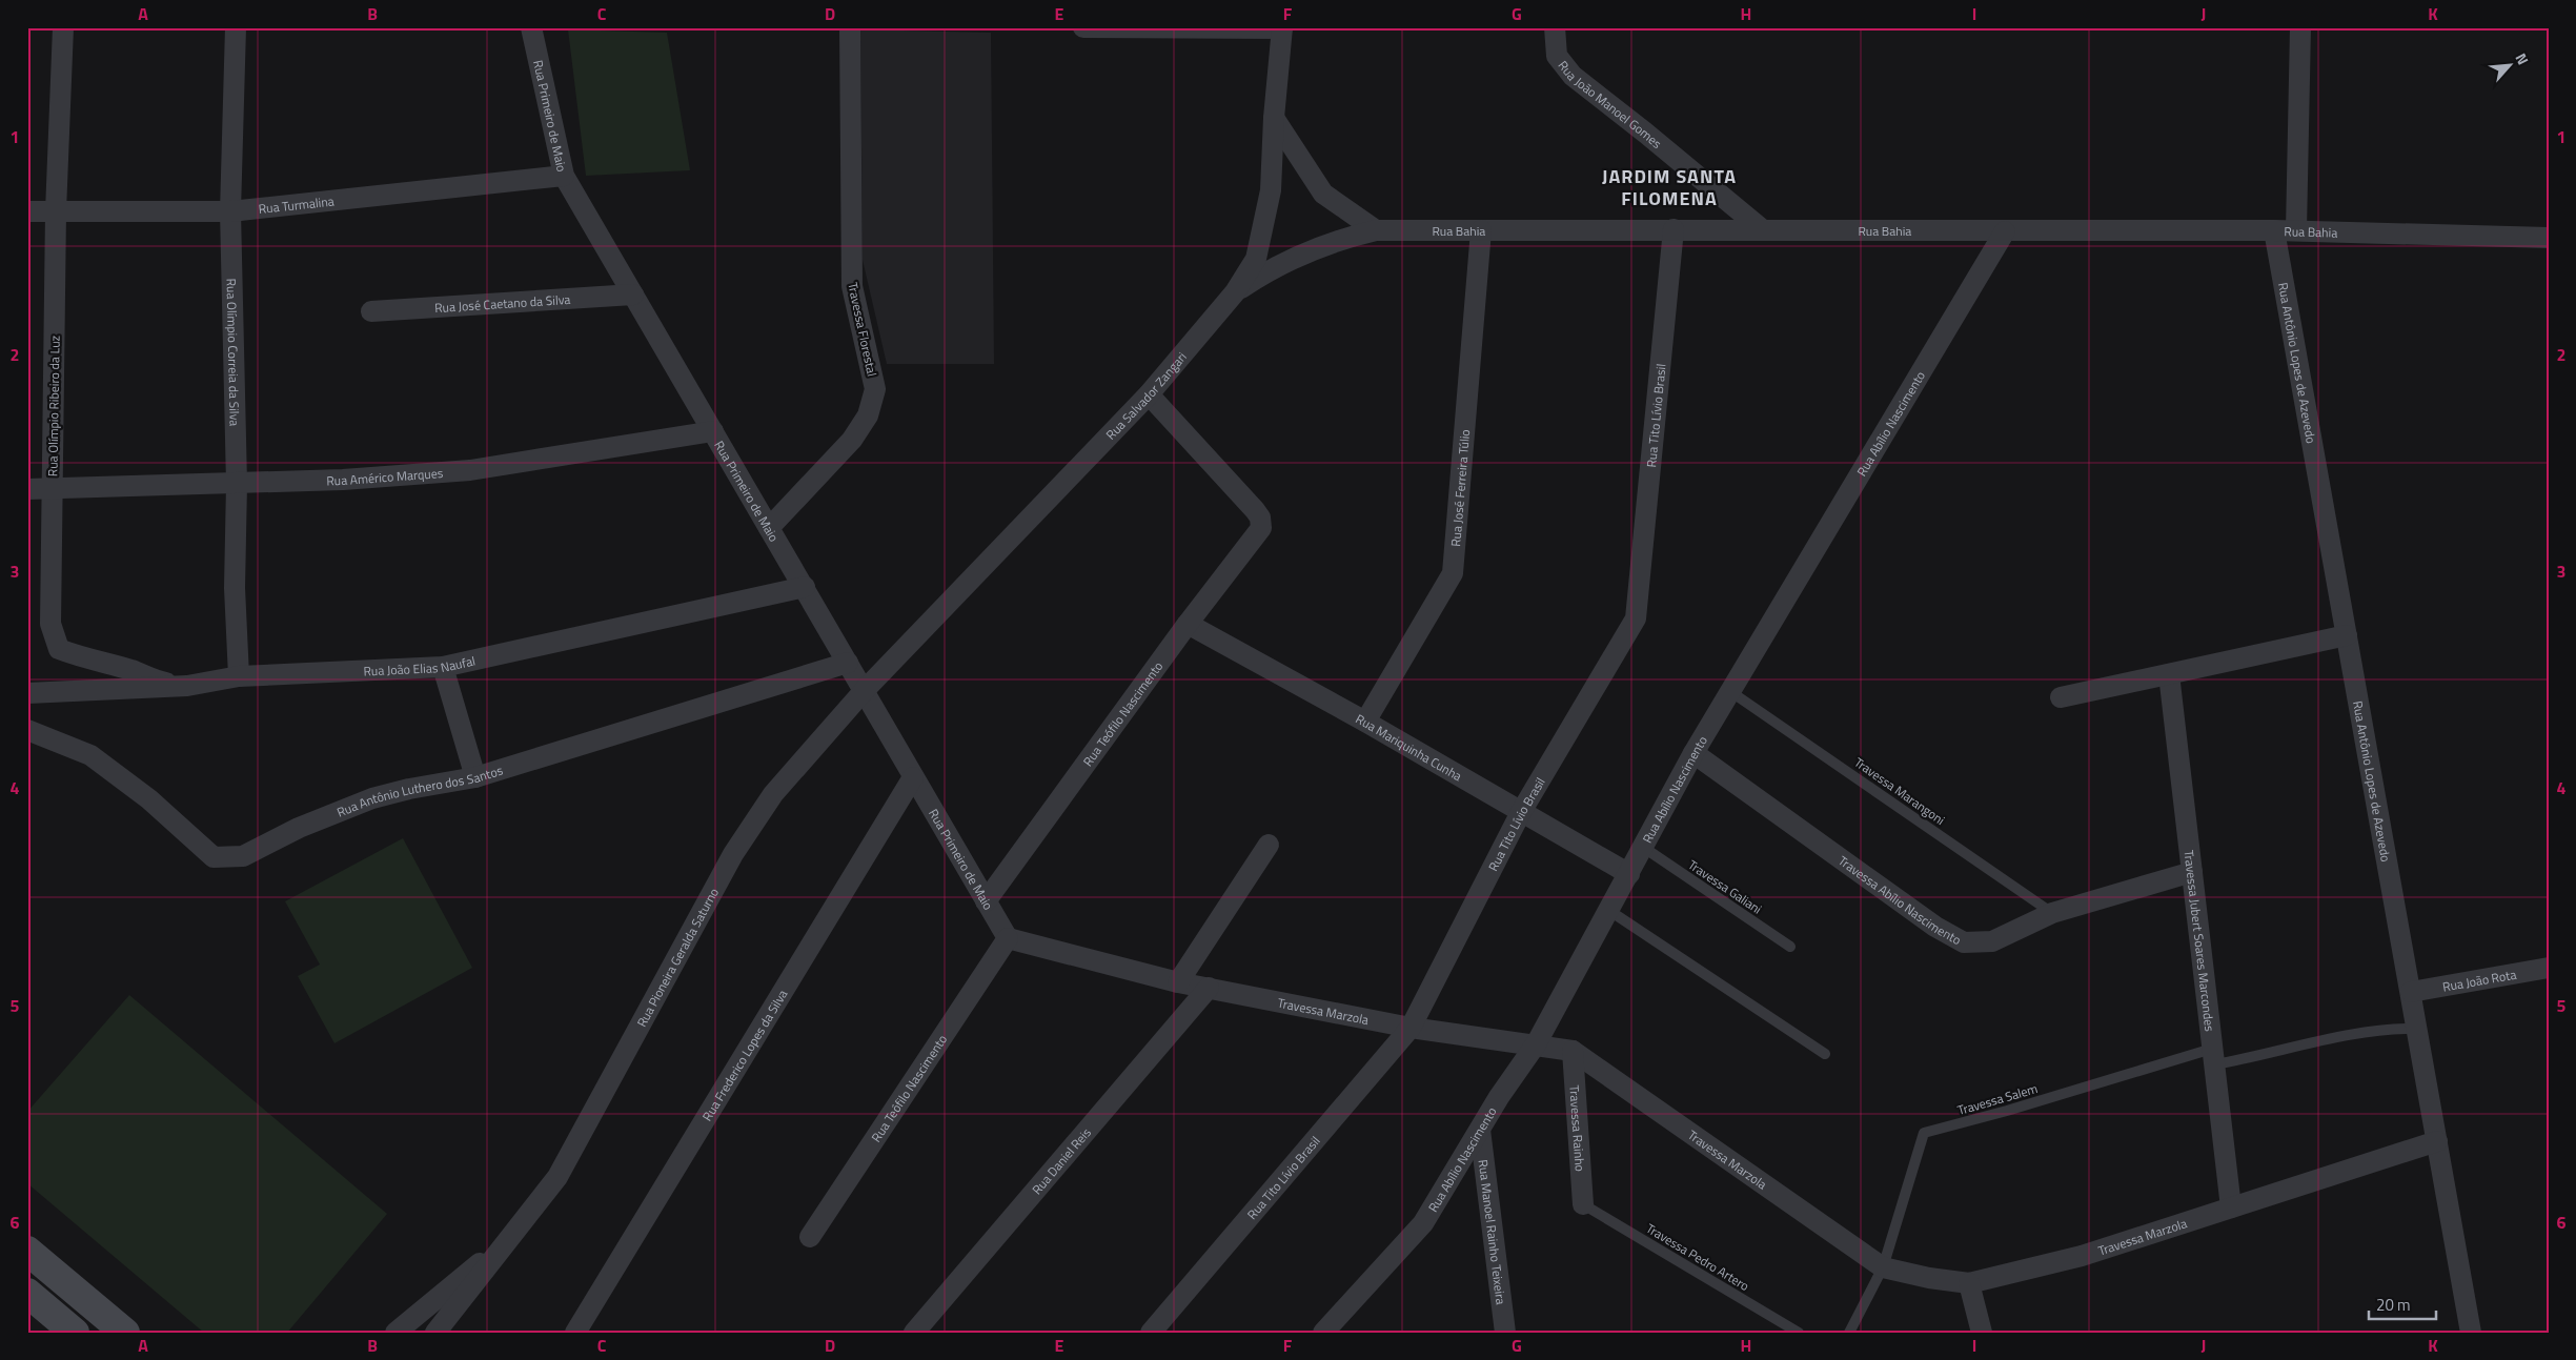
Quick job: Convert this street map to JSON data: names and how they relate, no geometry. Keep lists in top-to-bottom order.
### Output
{
  "streets": {
    "street": [
      "Rua João Manoel Gomes",
      "Rua Primeiro de Maio",
      "Rua Turmalina",
      "Rua Bahia",
      "Rua José Caetano da Silva",
      "Travessa Florestal",
      "Rua Olímpio Correia da Silva",
      "Rua Antônio Lopes de Azevedo",
      "Rua Salvador Zangari",
      "Rua Olímpio Ribeiro da Luz",
      "Rua Tito Lívio Brasil",
      "Rua Abílio Nascimento",
      "Rua Américo Marques",
      "Rua José Ferreira Túlio",
      "Rua João Elias Naufal",
      "Rua Teófilo Nascimento",
      "Rua Mariquinha Cunha",
      "Rua Antônio Luthero dos Santos",
      "Travessa Abílio Nascimento",
      "Travessa Jubert Soares Marcondes",
      "Rua Pioneira Geralda Saturno",
      "Rua João Rota",
      "Travessa Marzola",
      "Rua Frederico Lopes da Silva",
      "Travessa Rainho",
      "Rua Daniel Reis",
      "Rua Manoel Rainho Teixeira"
    ],
    "lane": [
      "Travessa Marangoni",
      "Travessa Galiani",
      "Travessa Salem",
      "Travessa Pedro Artero"
    ]
  },
  "crossings": [
    ["Rua João Manoel Gomes", "Rua Bahia"],
    ["Rua Primeiro de Maio", "Rua Turmalina"],
    ["Rua Primeiro de Maio", "Rua José Caetano da Silva"],
    ["Rua Primeiro de Maio", "Travessa Florestal"],
    ["Rua Primeiro de Maio", "Rua Salvador Zangari"],
    ["Rua Primeiro de Maio", "Rua Américo Marques"],
    ["Rua Primeiro de Maio", "Rua João Elias Naufal"],
    ["Rua Primeiro de Maio", "Rua Teófilo Nascimento"],
    ["Rua Primeiro de Maio", "Rua Antônio Luthero dos Santos"],
    ["Rua Primeiro de Maio", "Rua Pioneira Geralda Saturno"],
    ["Rua Primeiro de Maio", "Travessa Marzola"],
    ["Rua Primeiro de Maio", "Rua Frederico Lopes da Silva"],
    ["Rua Turmalina", "Rua Olímpio Correia da Silva"],
    ["Rua Turmalina", "Rua Olímpio Ribeiro da Luz"],
    ["Rua Bahia", "Rua Antônio Lopes de Azevedo"],
    ["Rua Bahia", "Rua Salvador Zangari"],
    ["Rua Bahia", "Rua Tito Lívio Brasil"],
    ["Rua Bahia", "Rua Abílio Nascimento"],
    ["Rua Bahia", "Rua José Ferreira Túlio"],
    ["Rua Olímpio Correia da Silva", "Rua Américo Marques"],
    ["Rua Olímpio Correia da Silva", "Rua João Elias Naufal"],
    ["Rua Antônio Lopes de Azevedo", "Rua João Rota"],
    ["Rua Antônio Lopes de Azevedo", "Travessa Marzola"],
    ["Rua Salvador Zangari", "Rua Teófilo Nascimento"],
    ["Rua Salvador Zangari", "Rua Pioneira Geralda Saturno"],
    ["Rua Olímpio Ribeiro da Luz", "Rua Américo Marques"],
    ["Rua Olímpio Ribeiro da Luz", "Rua João Elias Naufal"],
    ["Rua Tito Lívio Brasil", "Rua Mariquinha Cunha"],
    ["Rua Tito Lívio Brasil", "Travessa Marzola"],
    ["Rua Abílio Nascimento", "Rua Mariquinha Cunha"],
    ["Rua Abílio Nascimento", "Travessa Marangoni"],
    ["Rua Abílio Nascimento", "Travessa Galiani"],
    ["Rua Abílio Nascimento", "Travessa Abílio Nascimento"],
    ["Rua Abílio Nascimento", "Travessa Marzola"],
    ["Rua Abílio Nascimento", "Rua Manoel Rainho Teixeira"],
    ["Rua José Ferreira Túlio", "Rua Mariquinha Cunha"],
    ["Rua Teófilo Nascimento", "Rua Mariquinha Cunha"],
    ["Rua Teófilo Nascimento", "Travessa Marzola"],
    ["Travessa Marangoni", "Travessa Abílio Nascimento"],
    ["Travessa Abílio Nascimento", "Travessa Jubert Soares Marcondes"],
    ["Travessa Jubert Soares Marcondes", "Travessa Marzola"],
    ["Travessa Jubert Soares Marcondes", "Travessa Salem"],
    ["Travessa Marzola", "Travessa Salem"],
    ["Travessa Marzola", "Travessa Rainho"],
    ["Travessa Marzola", "Rua Daniel Reis"],
    ["Travessa Rainho", "Travessa Pedro Artero"]
  ],
  "districts": ["JARDIM SANTA FILOMENA"],
  "scale_bar": "20 m",
  "north": "top right",
  "grid": {
    "columns": [
      "A",
      "B",
      "C",
      "D",
      "E",
      "F",
      "G",
      "H",
      "I",
      "J",
      "K"
    ],
    "rows": [
      "1",
      "2",
      "3",
      "4",
      "5",
      "6"
    ]
  }
}
